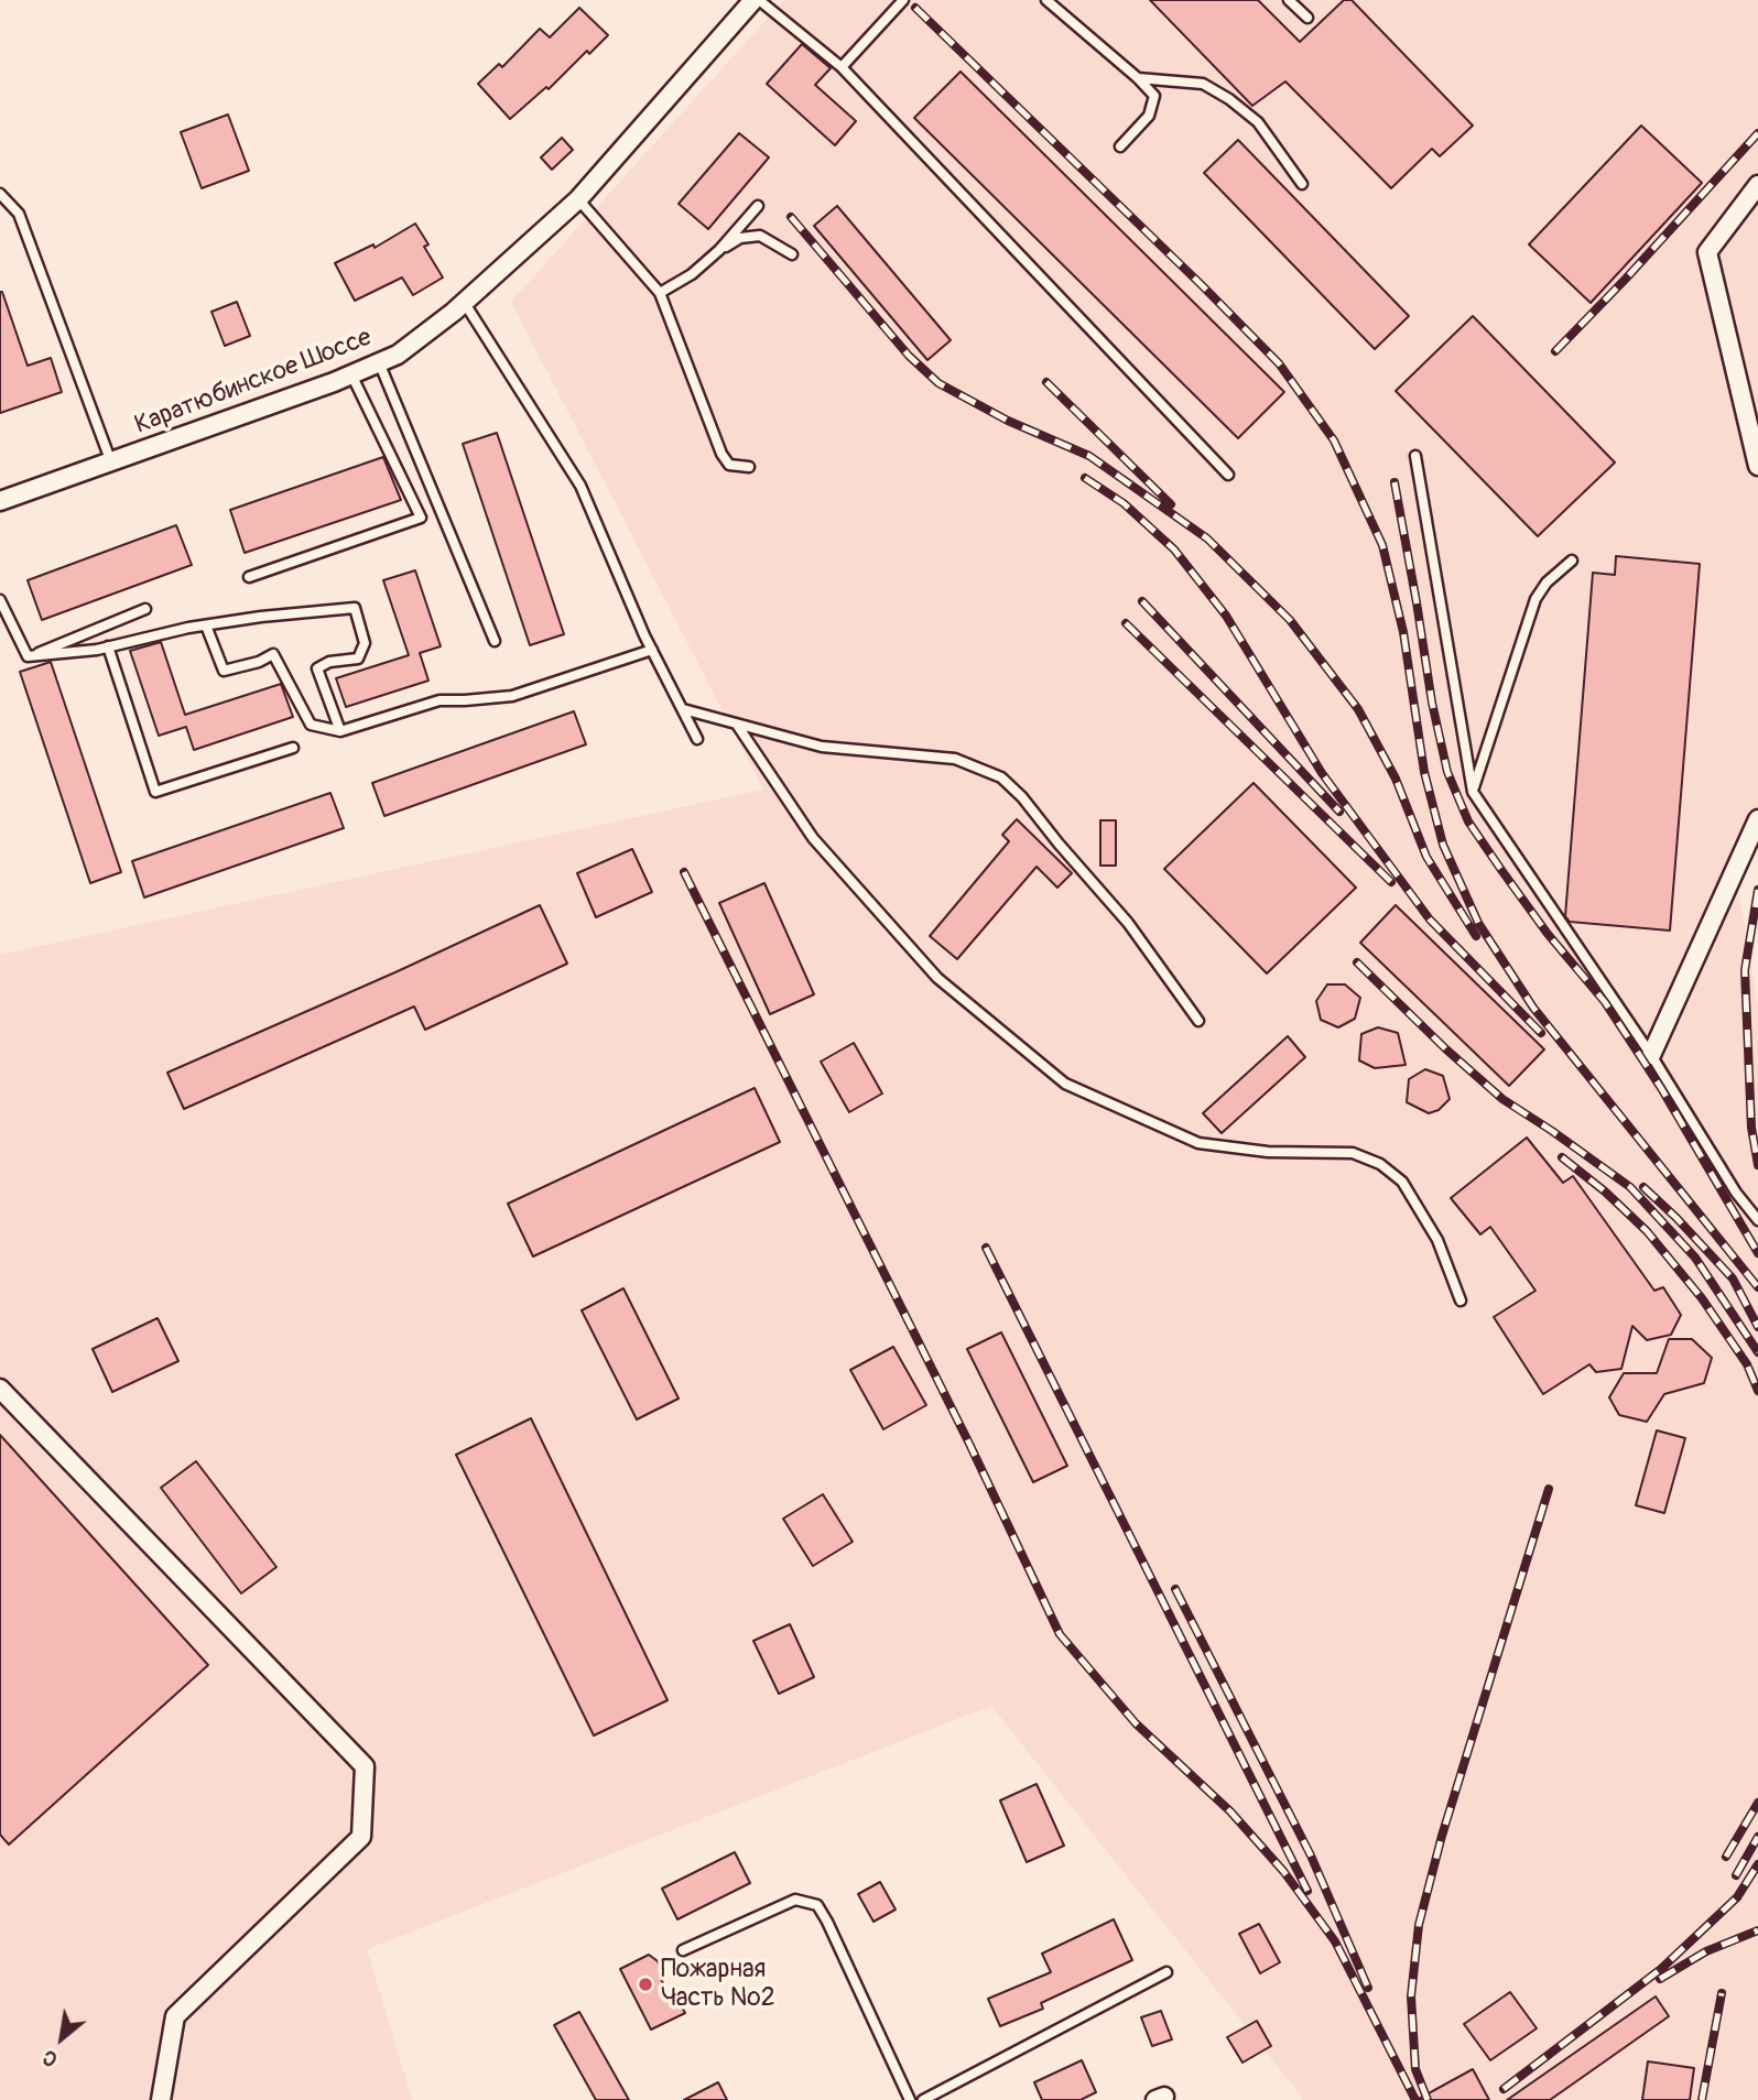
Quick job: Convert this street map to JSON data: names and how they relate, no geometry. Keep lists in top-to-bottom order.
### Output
{
  "streets": {
    "street": ["Каратюбинское Шоссе"]
  },
  "places": ["Пожарная Часть №2"],
  "north": "bottom left"
}
